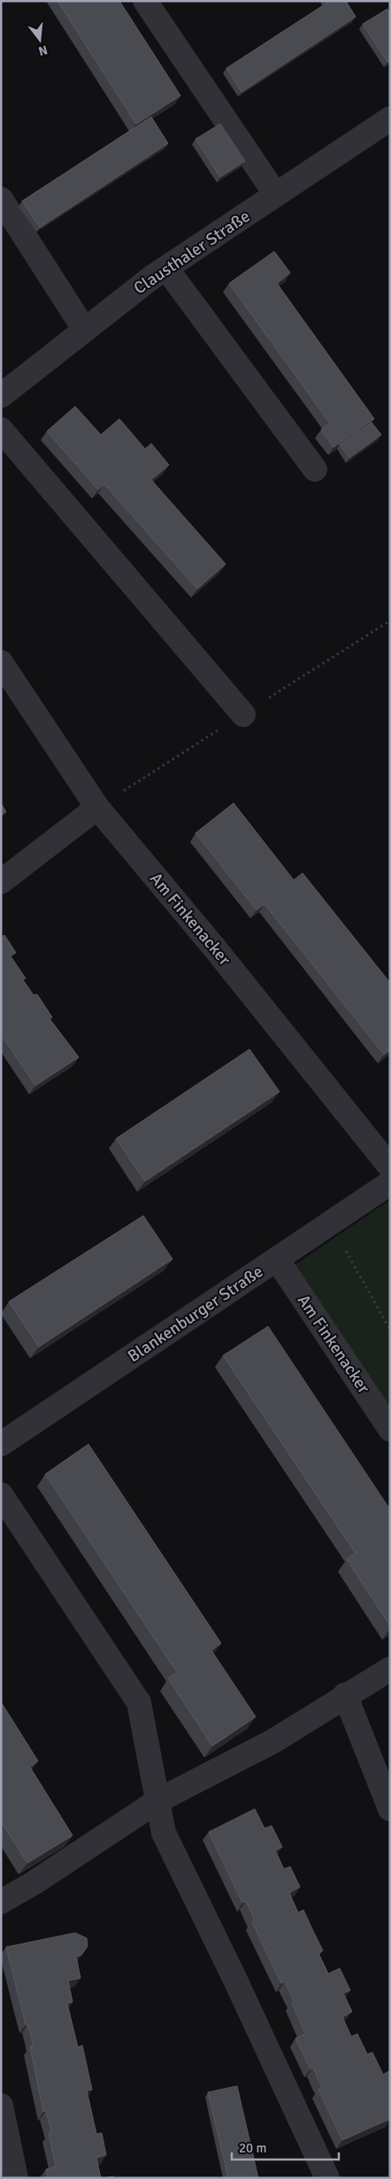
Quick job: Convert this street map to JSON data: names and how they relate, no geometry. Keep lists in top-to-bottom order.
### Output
{
  "streets": {
    "street": ["Clausthaler Straße", "Am Finkenacker", "Blankenburger Straße"]
  },
  "crossings": [
    ["Am Finkenacker", "Blankenburger Straße"]
  ],
  "scale_bar": "20 m",
  "north": "bottom"
}
